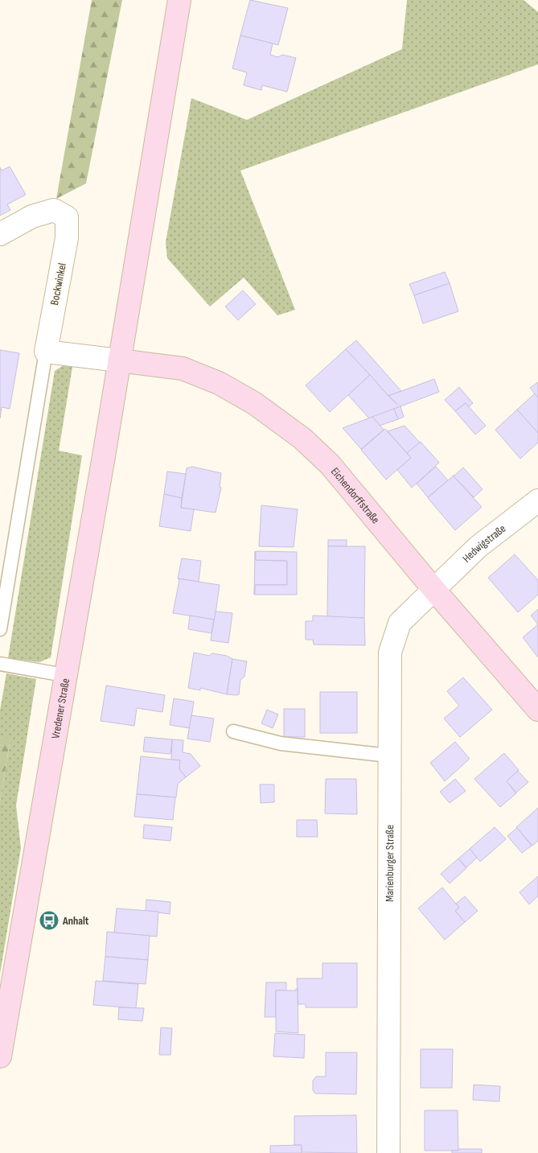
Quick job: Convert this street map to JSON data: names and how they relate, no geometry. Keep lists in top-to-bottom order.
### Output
{
  "streets": {
    "street": [
      "Bockwinkel",
      "Eichendorffstraße",
      "Hedwigstraße",
      "Vredener Straße",
      "Marienburger Straße"
    ]
  },
  "crossings": [
    ["Eichendorffstraße", "Hedwigstraße"],
    ["Eichendorffstraße", "Vredener Straße"],
    ["Eichendorffstraße", "Marienburger Straße"],
    ["Hedwigstraße", "Marienburger Straße"]
  ],
  "places": {
    "bus stop": ["Anhalt"]
  }
}
